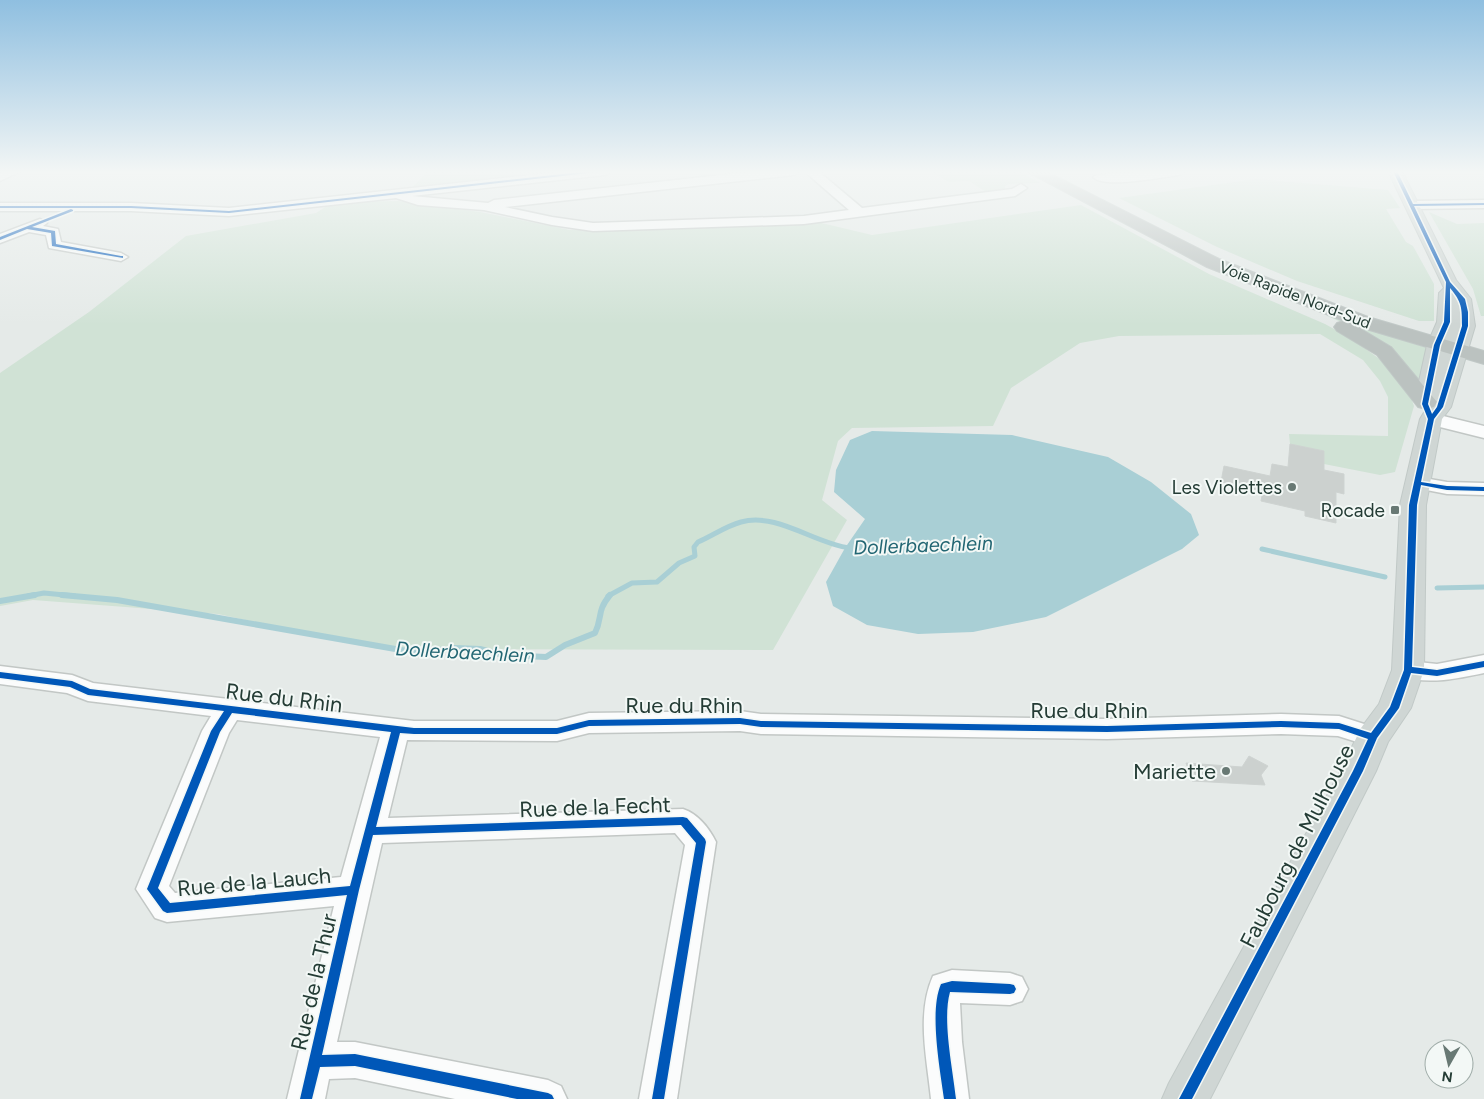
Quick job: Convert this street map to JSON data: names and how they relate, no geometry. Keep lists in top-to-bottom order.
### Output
{
  "streets": {
    "highway": ["Voie Rapide Nord-Sud"],
    "main road": ["Faubourg de Mulhouse"],
    "street": [
      "Rue du Rhin",
      "Rue de la Fecht",
      "Rue de la Lauch",
      "Rue de la Thur"
    ]
  },
  "crossings": [
    ["Voie Rapide Nord-Sud", "Faubourg de Mulhouse"],
    ["Rue du Rhin", "Faubourg de Mulhouse"],
    ["Rue du Rhin", "Rue de la Lauch"],
    ["Rue du Rhin", "Rue de la Thur"],
    ["Rue de la Fecht", "Rue de la Thur"],
    ["Rue de la Lauch", "Rue de la Thur"]
  ],
  "water": ["Dollerbaechlein"],
  "places": {
    "other": ["Les Violettes", "Mariette"],
    "transit": ["Rocade"]
  },
  "north": "bottom"
}
